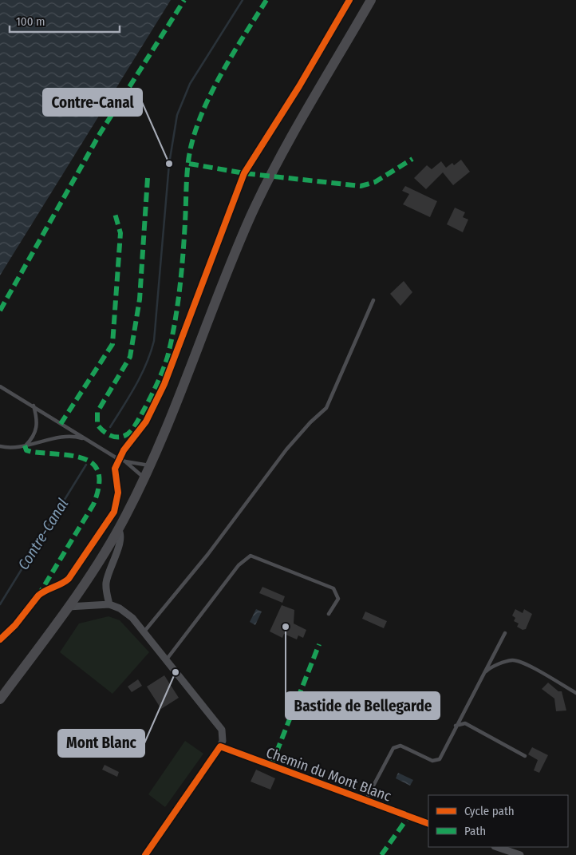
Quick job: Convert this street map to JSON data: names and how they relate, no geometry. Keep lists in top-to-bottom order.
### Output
{
  "streets": {
    "street": ["Chemin du Mont Blanc"]
  },
  "water": ["Contre-Canal"],
  "places": ["Contre-Canal", "Bastide de Bellegarde", "Mont Blanc"],
  "legend": ["Cycle path", "Path"],
  "scale_bar": "100 m"
}
